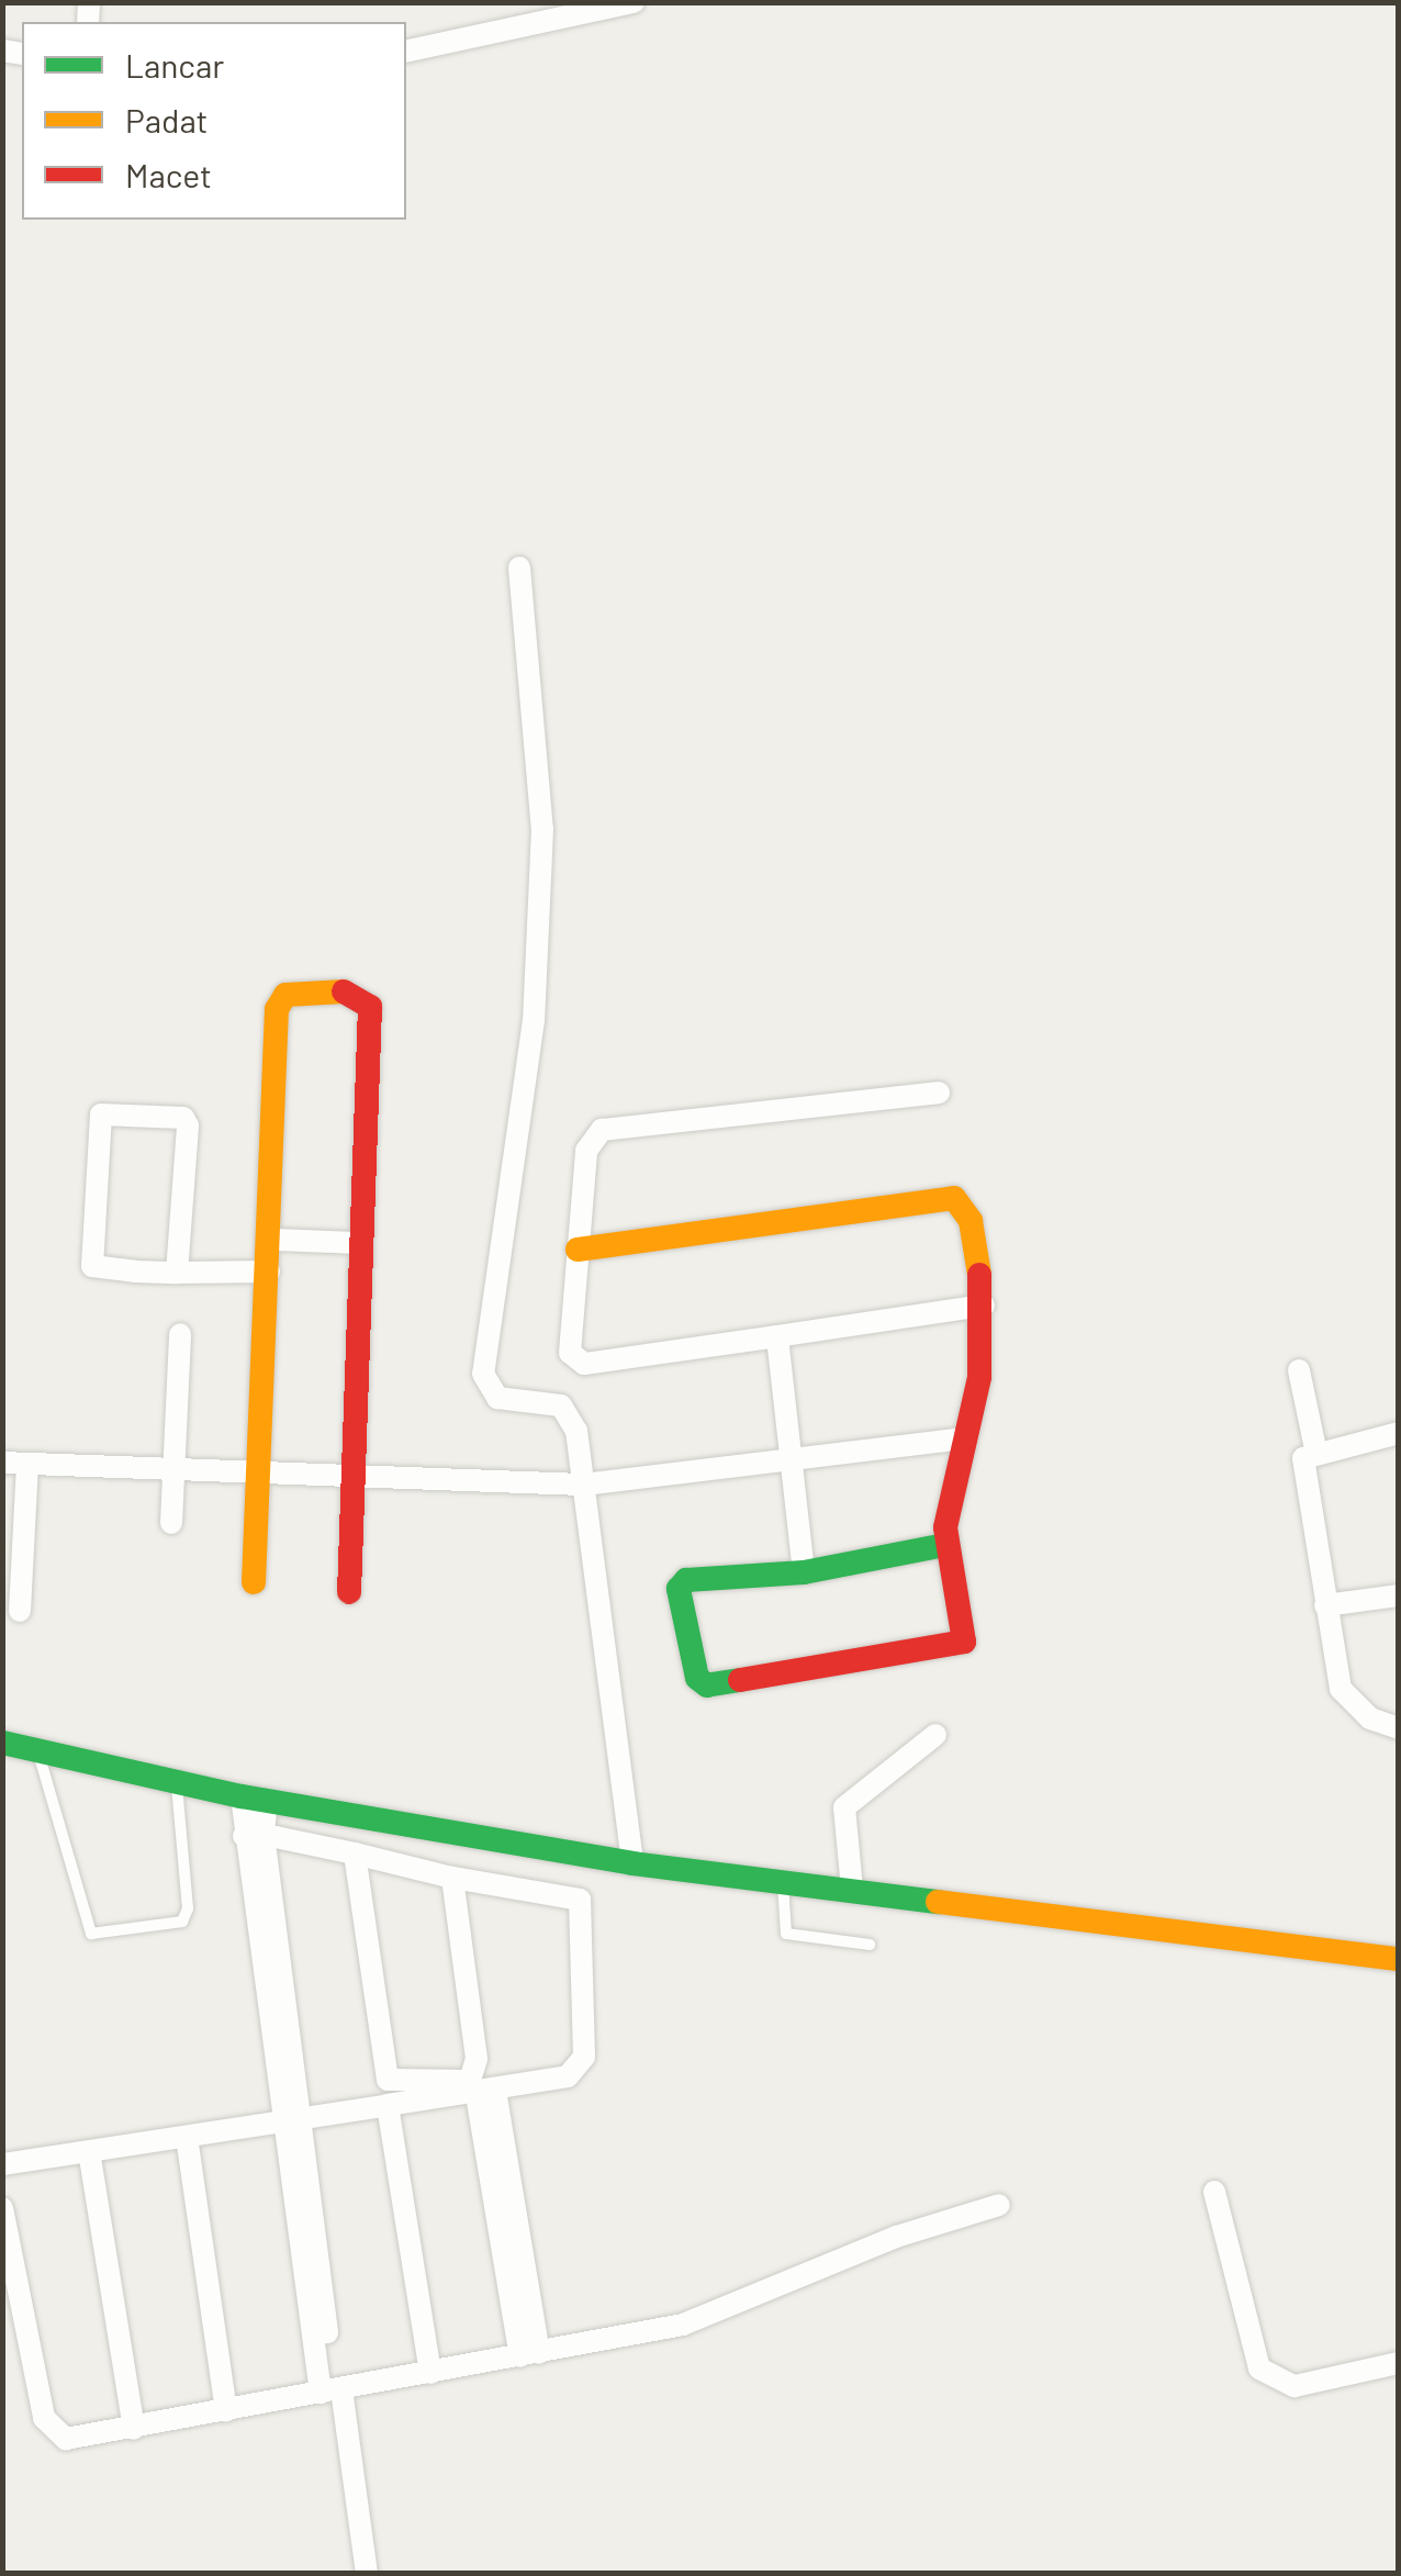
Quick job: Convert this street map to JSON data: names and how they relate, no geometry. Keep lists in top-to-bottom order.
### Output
{
  "legend": ["Lancar", "Padat", "Macet"]
}
